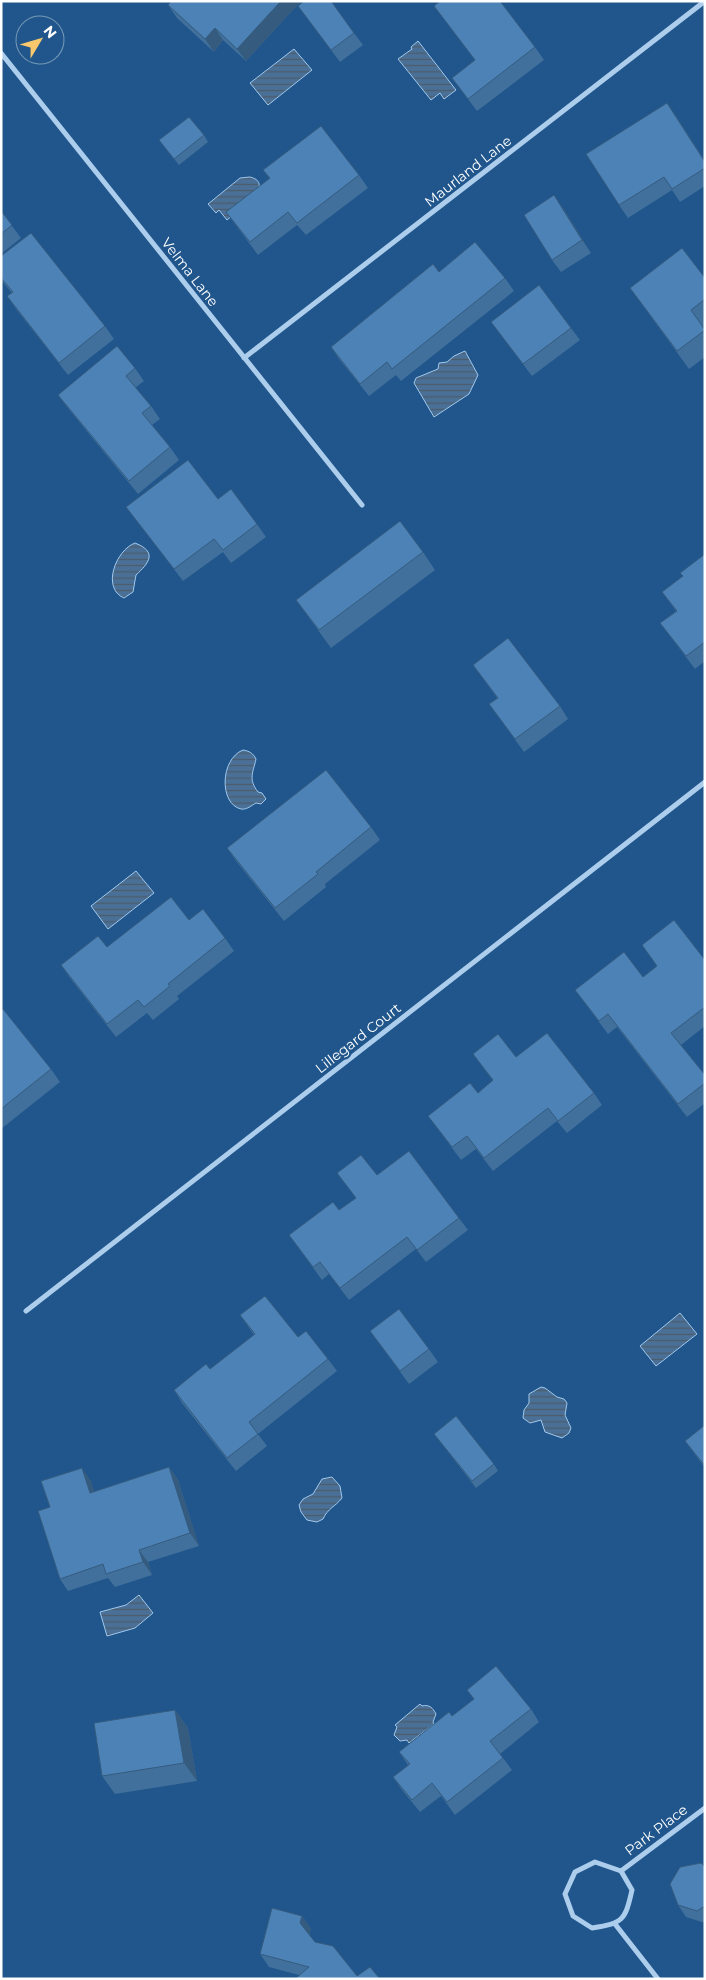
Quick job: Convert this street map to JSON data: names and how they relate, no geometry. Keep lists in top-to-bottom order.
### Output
{
  "streets": {
    "street": [
      "Maurland Lane",
      "Velma Lane",
      "Lillegard Court",
      "Park Place"
    ]
  },
  "crossings": [
    ["Maurland Lane", "Velma Lane"]
  ],
  "north": "top right"
}
